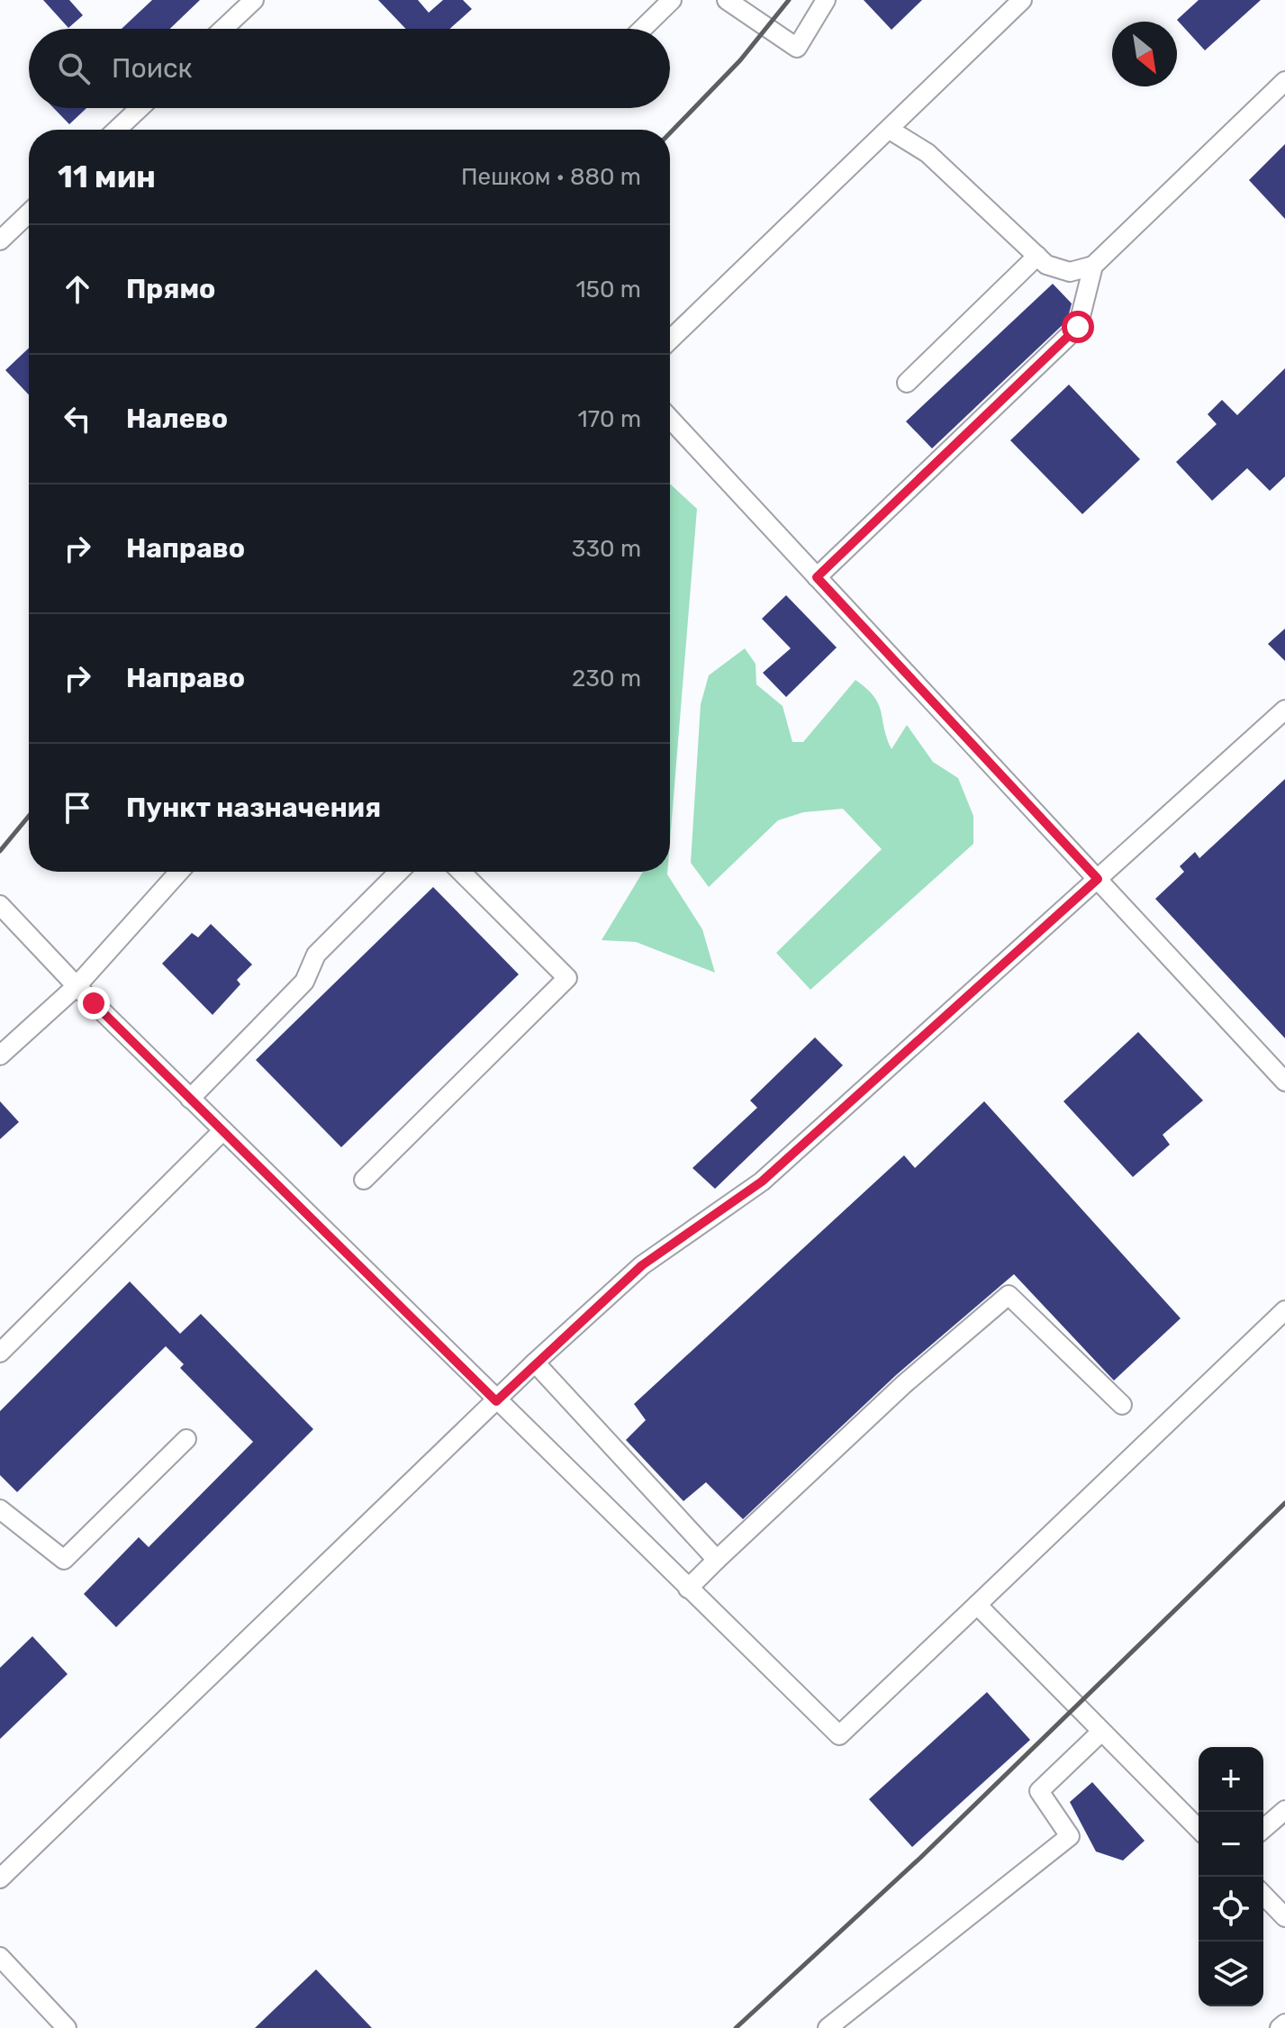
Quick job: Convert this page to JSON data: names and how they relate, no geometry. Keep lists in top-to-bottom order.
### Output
{
  "north": "bottom right",
  "page": {
    "search": "Поиск",
    "heading": ["11 мин", "Пешком · 880 m"],
    "list": [
      ["Прямо", "150 m"],
      ["Налево", "170 m"],
      ["Направо", "330 m"],
      ["Направо", "230 m"],
      "Пункт назначения"
    ],
    "map_buttons": ["+", "−"]
  }
}
